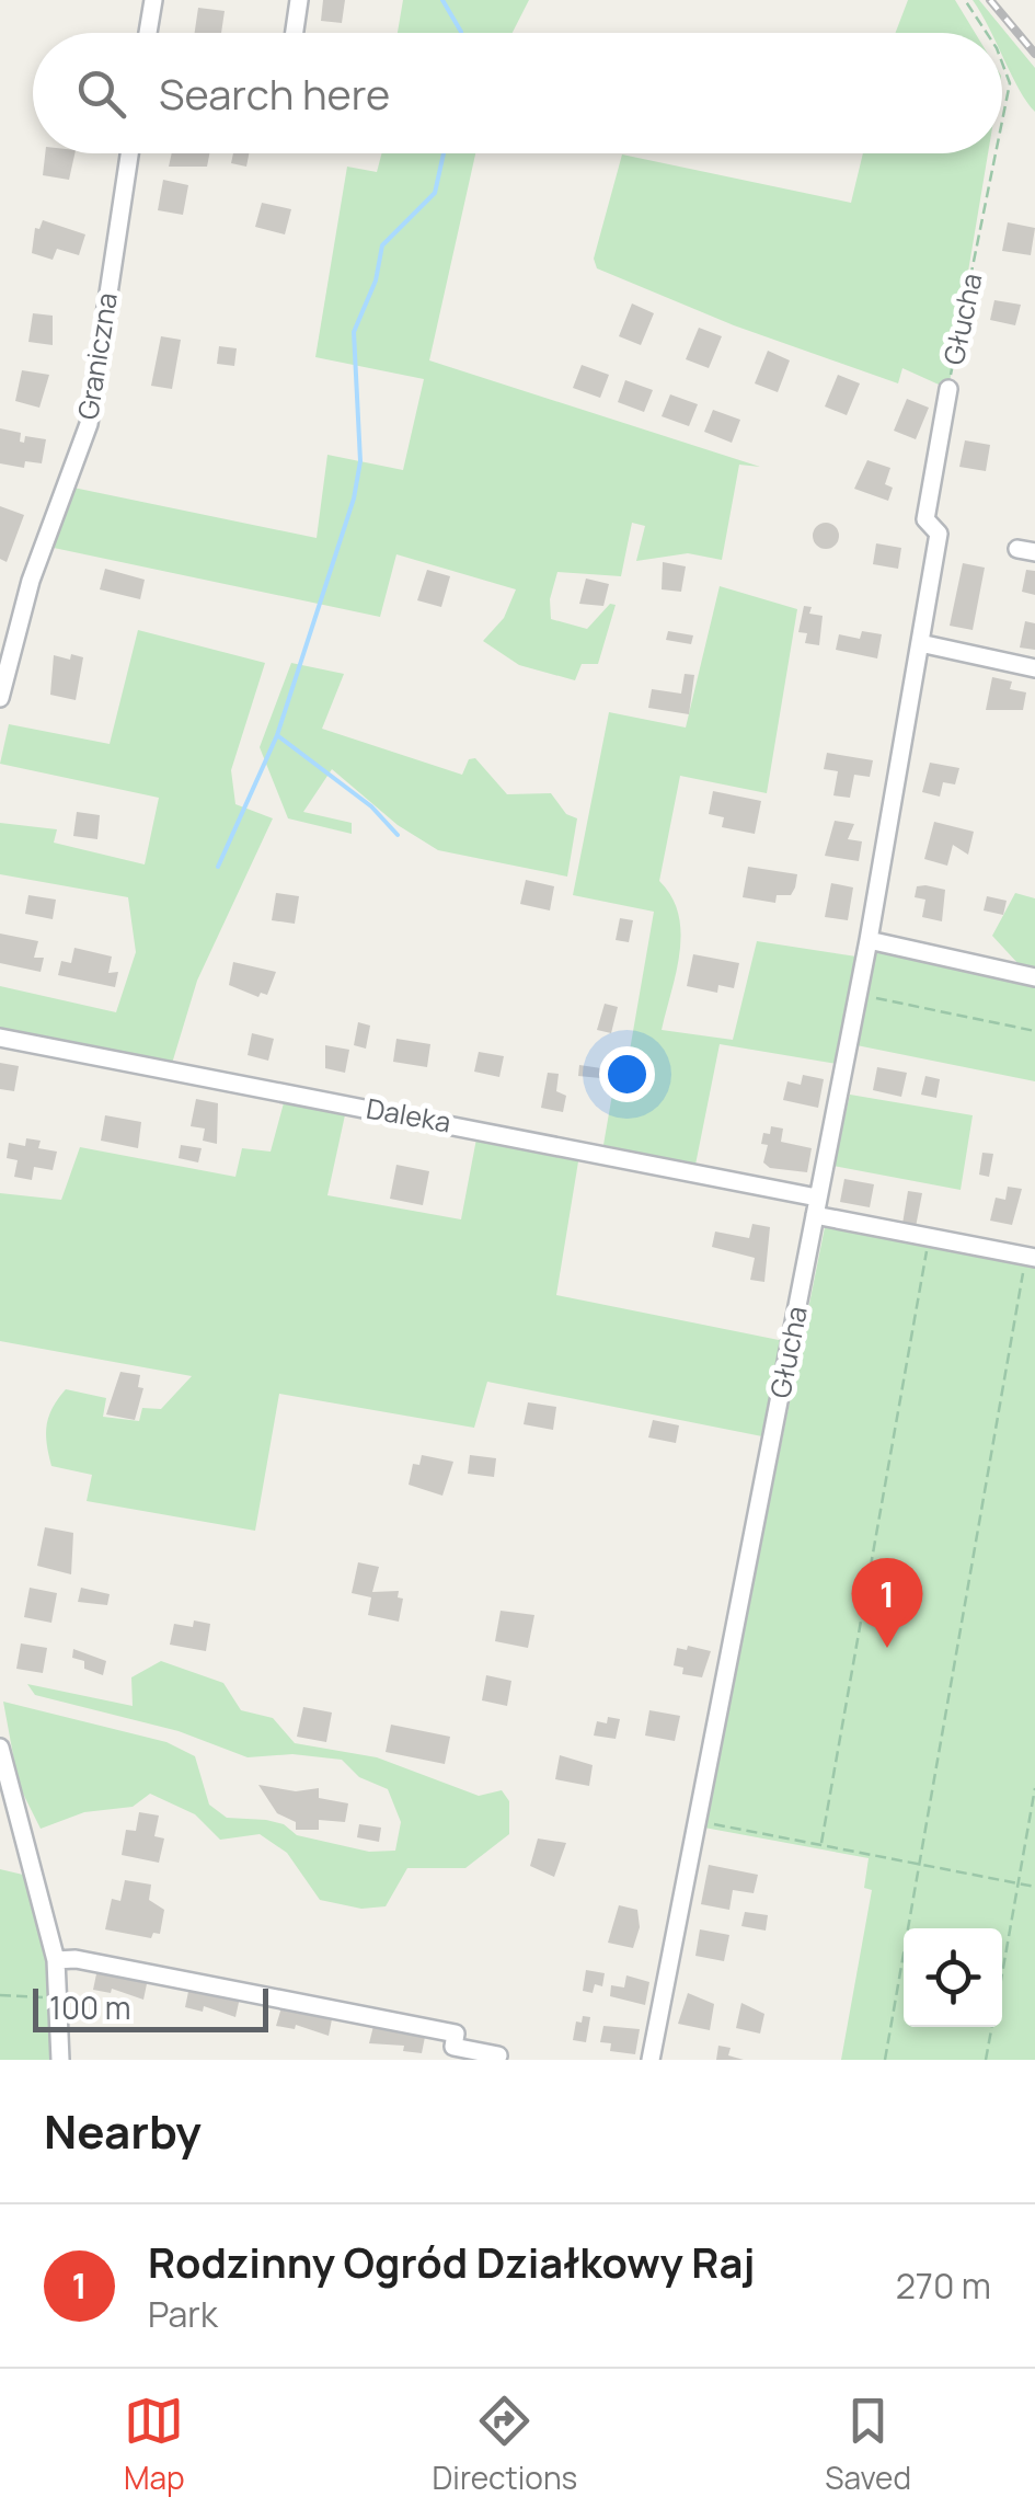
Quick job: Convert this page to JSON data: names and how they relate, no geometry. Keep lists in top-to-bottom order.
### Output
{
  "streets": {
    "street": ["Głucha", "Graniczna", "Daleka"]
  },
  "crossings": [
    ["Głucha", "Daleka"]
  ],
  "scale_bar": "100 m",
  "page": {
    "search": "Search here",
    "pins": "1",
    "scale": "100 m",
    "heading": "Nearby",
    "list": [
      {
        "mark": "1",
        "name": "Rodzinny Ogród Działkowy Raj",
        "note": "Park",
        "value": "270 m"
      }
    ],
    "nav": ["Map", "Directions", "Saved"]
  }
}
